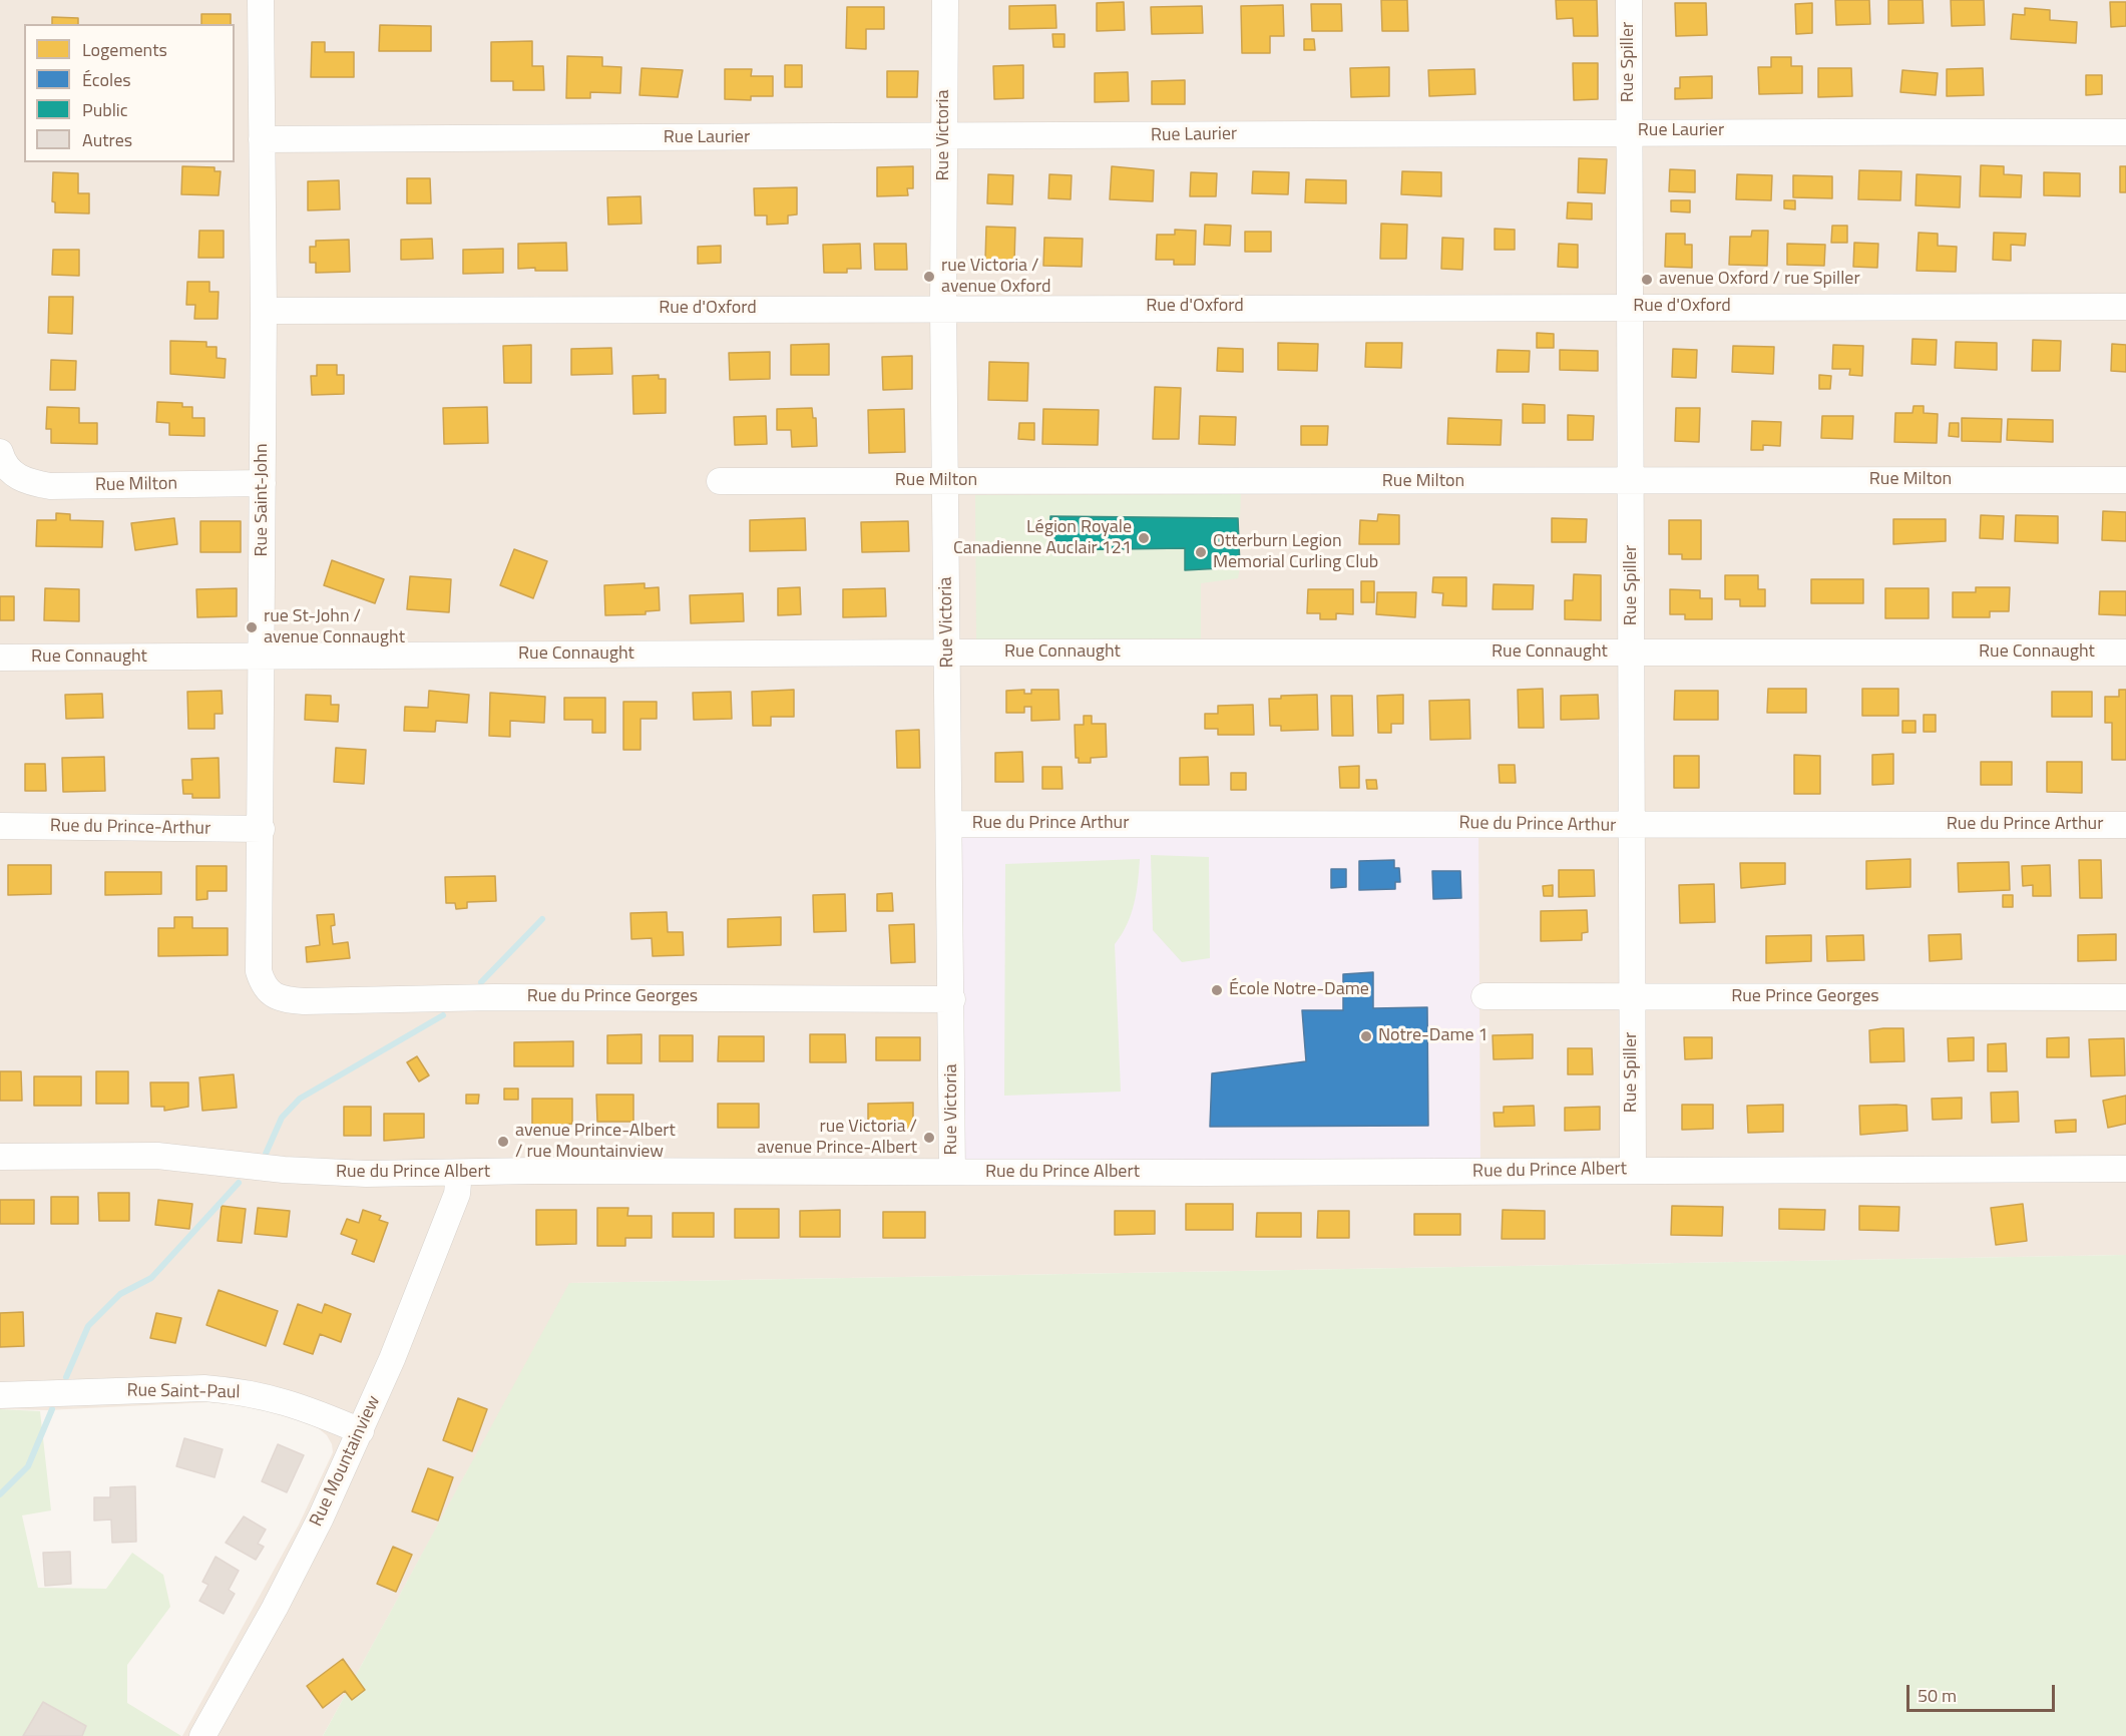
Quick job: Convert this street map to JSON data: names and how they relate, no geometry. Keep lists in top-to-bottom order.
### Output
{
  "streets": {
    "street": [
      "Rue Spiller",
      "Rue Laurier",
      "Rue Victoria",
      "Rue d'Oxford",
      "Rue Milton",
      "Rue Saint-John",
      "Rue Connaught",
      "Rue du Prince Arthur",
      "Rue du Prince-Arthur",
      "Rue du Prince Georges",
      "Rue Prince Georges",
      "Rue du Prince Albert",
      "Rue Saint-Paul",
      "Rue Mountainview"
    ]
  },
  "crossings": [
    ["Rue Spiller", "Rue Laurier"],
    ["Rue Spiller", "Rue d'Oxford"],
    ["Rue Spiller", "Rue Milton"],
    ["Rue Spiller", "Rue Connaught"],
    ["Rue Spiller", "Rue du Prince Arthur"],
    ["Rue Spiller", "Rue Prince Georges"],
    ["Rue Spiller", "Rue du Prince Albert"],
    ["Rue Laurier", "Rue Victoria"],
    ["Rue Laurier", "Rue Saint-John"],
    ["Rue Victoria", "Rue d'Oxford"],
    ["Rue Victoria", "Rue Milton"],
    ["Rue Victoria", "Rue Connaught"],
    ["Rue Victoria", "Rue du Prince Arthur"],
    ["Rue Victoria", "Rue du Prince Georges"],
    ["Rue Victoria", "Rue du Prince Albert"],
    ["Rue d'Oxford", "Rue Saint-John"],
    ["Rue Milton", "Rue Saint-John"],
    ["Rue Saint-John", "Rue Connaught"],
    ["Rue Saint-John", "Rue du Prince-Arthur"],
    ["Rue Saint-John", "Rue du Prince Georges"],
    ["Rue du Prince Albert", "Rue Mountainview"],
    ["Rue Saint-Paul", "Rue Mountainview"]
  ],
  "places": [
    "rue Victoria / avenue Oxford",
    "avenue Oxford / rue Spiller",
    "Légion Royale Canadienne Auclair 121",
    "Otterburn Legion Memorial Curling Club",
    "rue St-John / avenue Connaught",
    "École Notre-Dame",
    "Notre-Dame 1",
    "rue Victoria / avenue Prince-Albert",
    "avenue Prince-Albert / rue Mountainview"
  ],
  "legend": [
    "Logements",
    "Écoles",
    "Public",
    "Autres"
  ],
  "scale_bar": "50 m"
}
